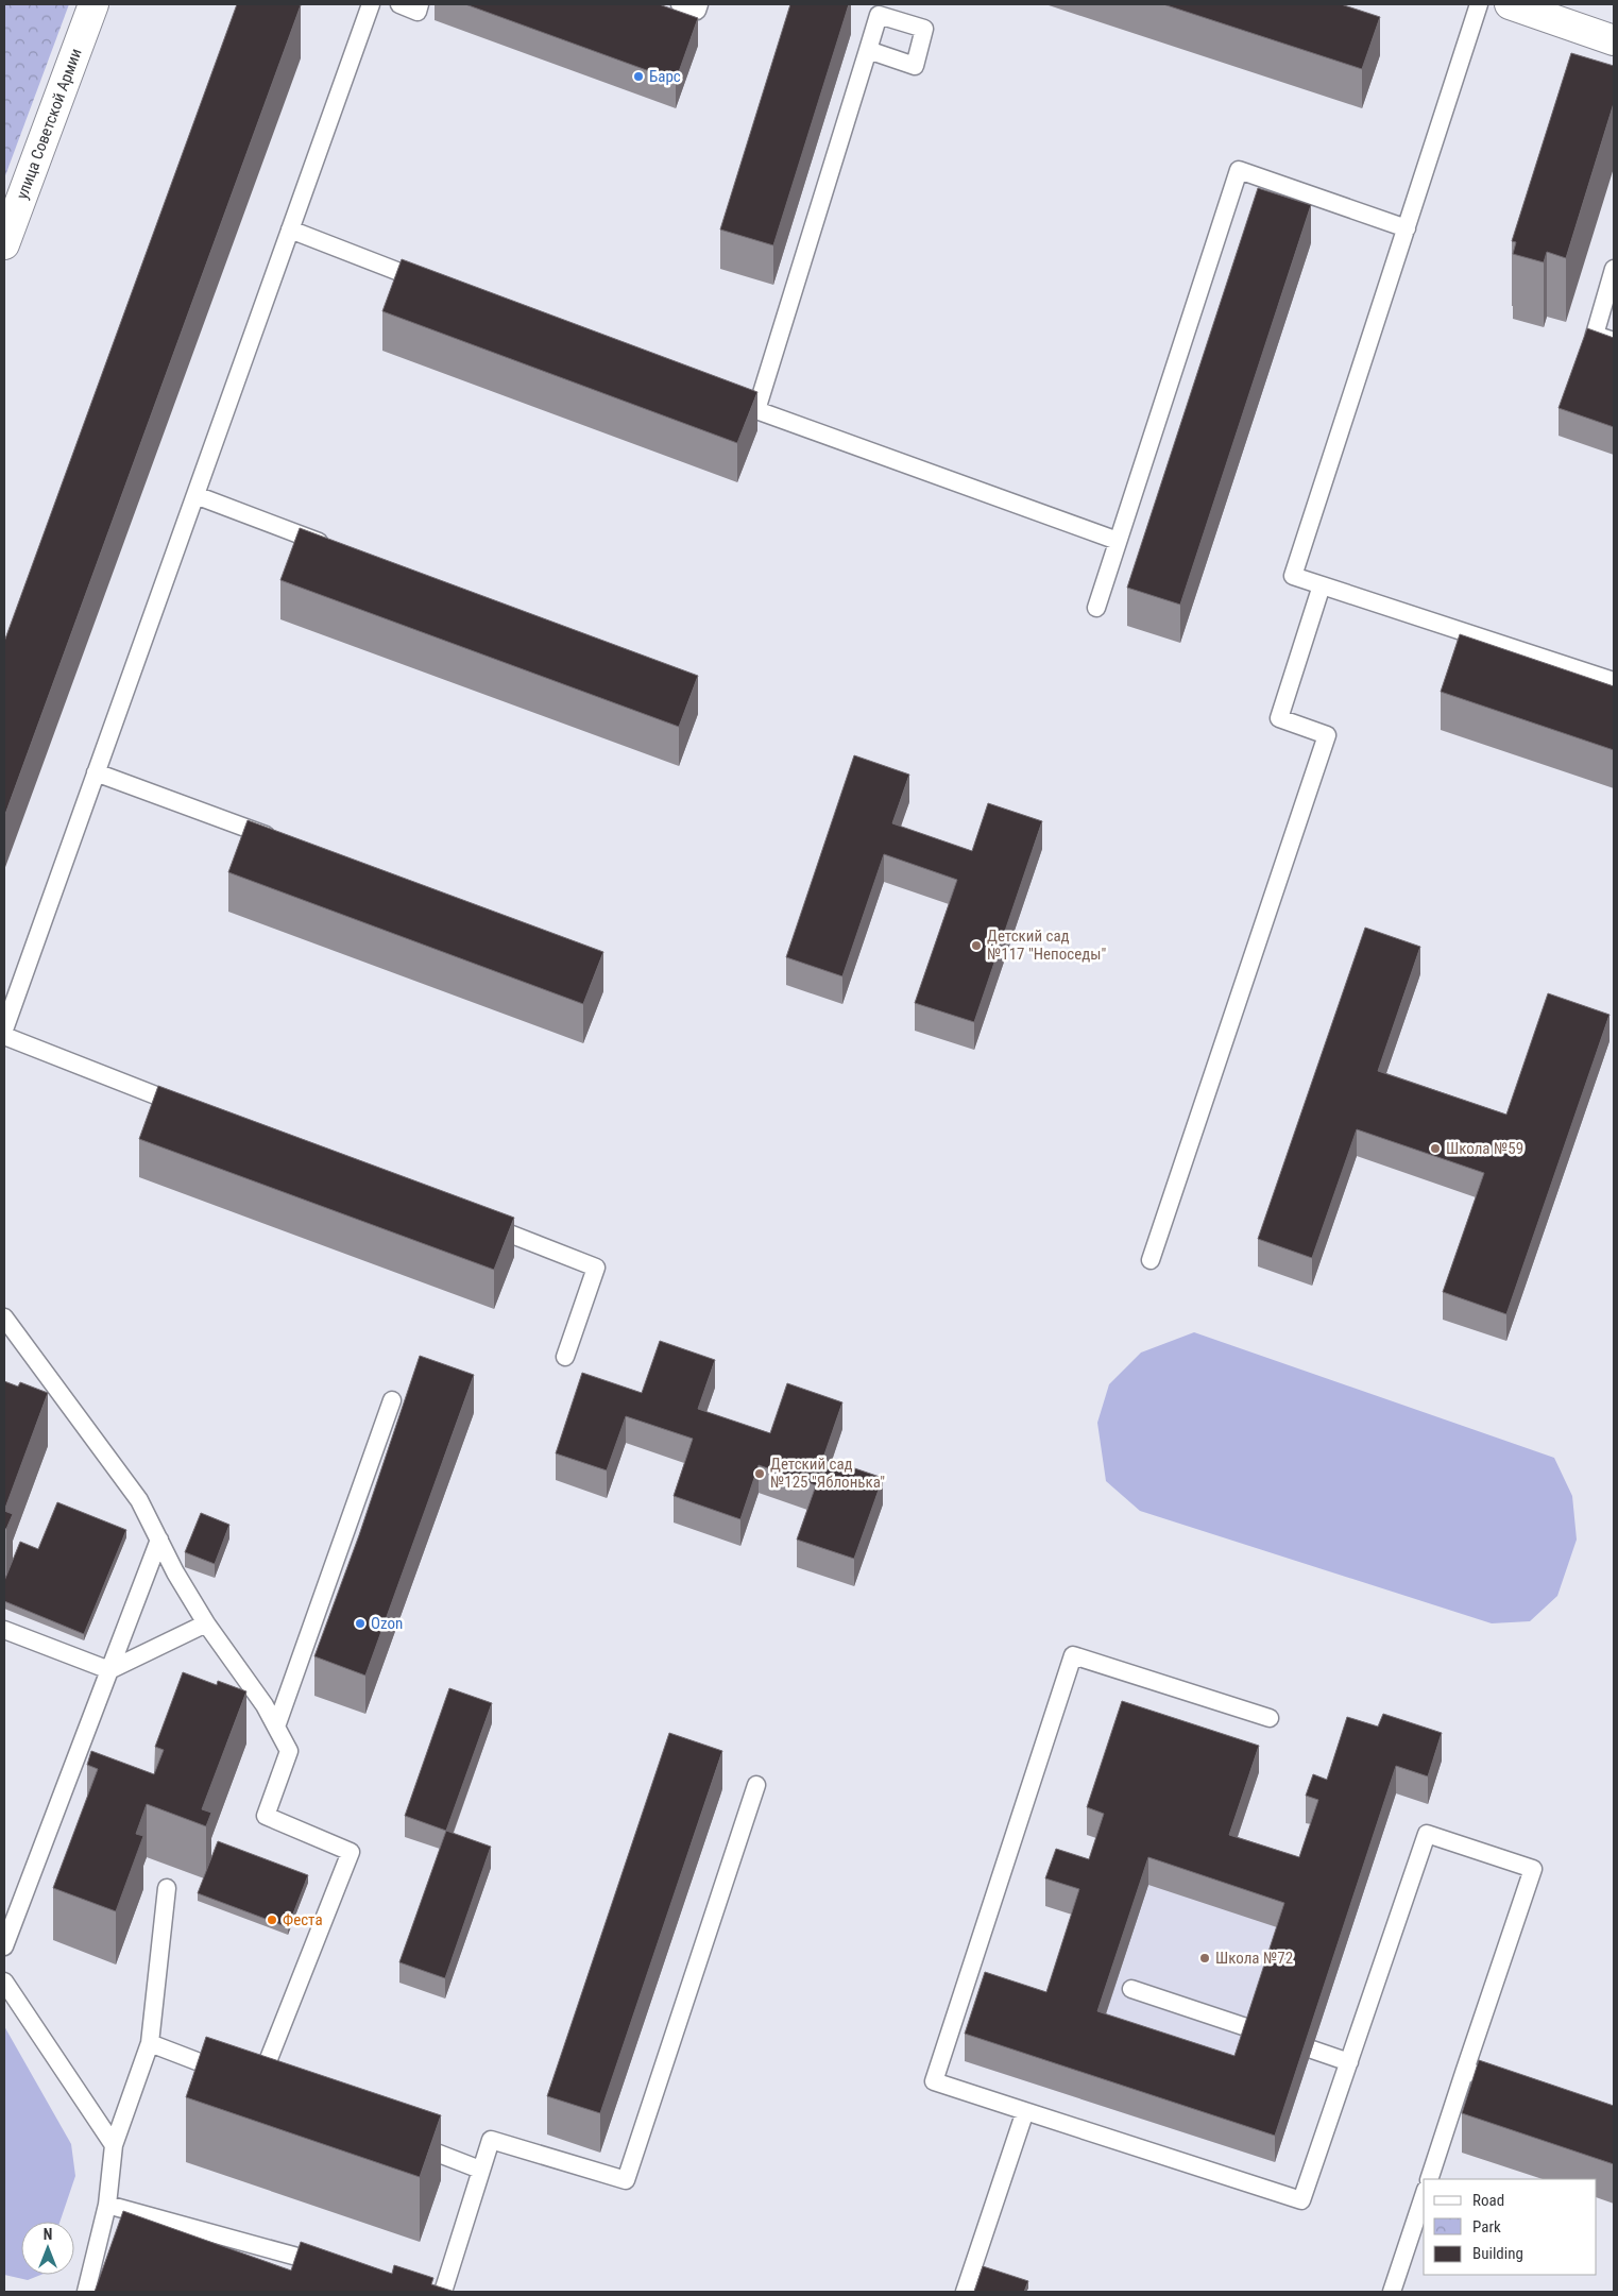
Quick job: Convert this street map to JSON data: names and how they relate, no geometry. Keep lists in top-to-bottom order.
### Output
{
  "streets": {
    "street": ["улица Советской Армии"]
  },
  "places": [
    "Барс",
    "Детский сад №117 \"Непоседы\"",
    "Школа №59",
    "Детский сад №125 \"Яблонька\"",
    "Ozon",
    "Феста",
    "Школа №72"
  ],
  "legend": ["Road", "Park", "Building"],
  "north": "top"
}
